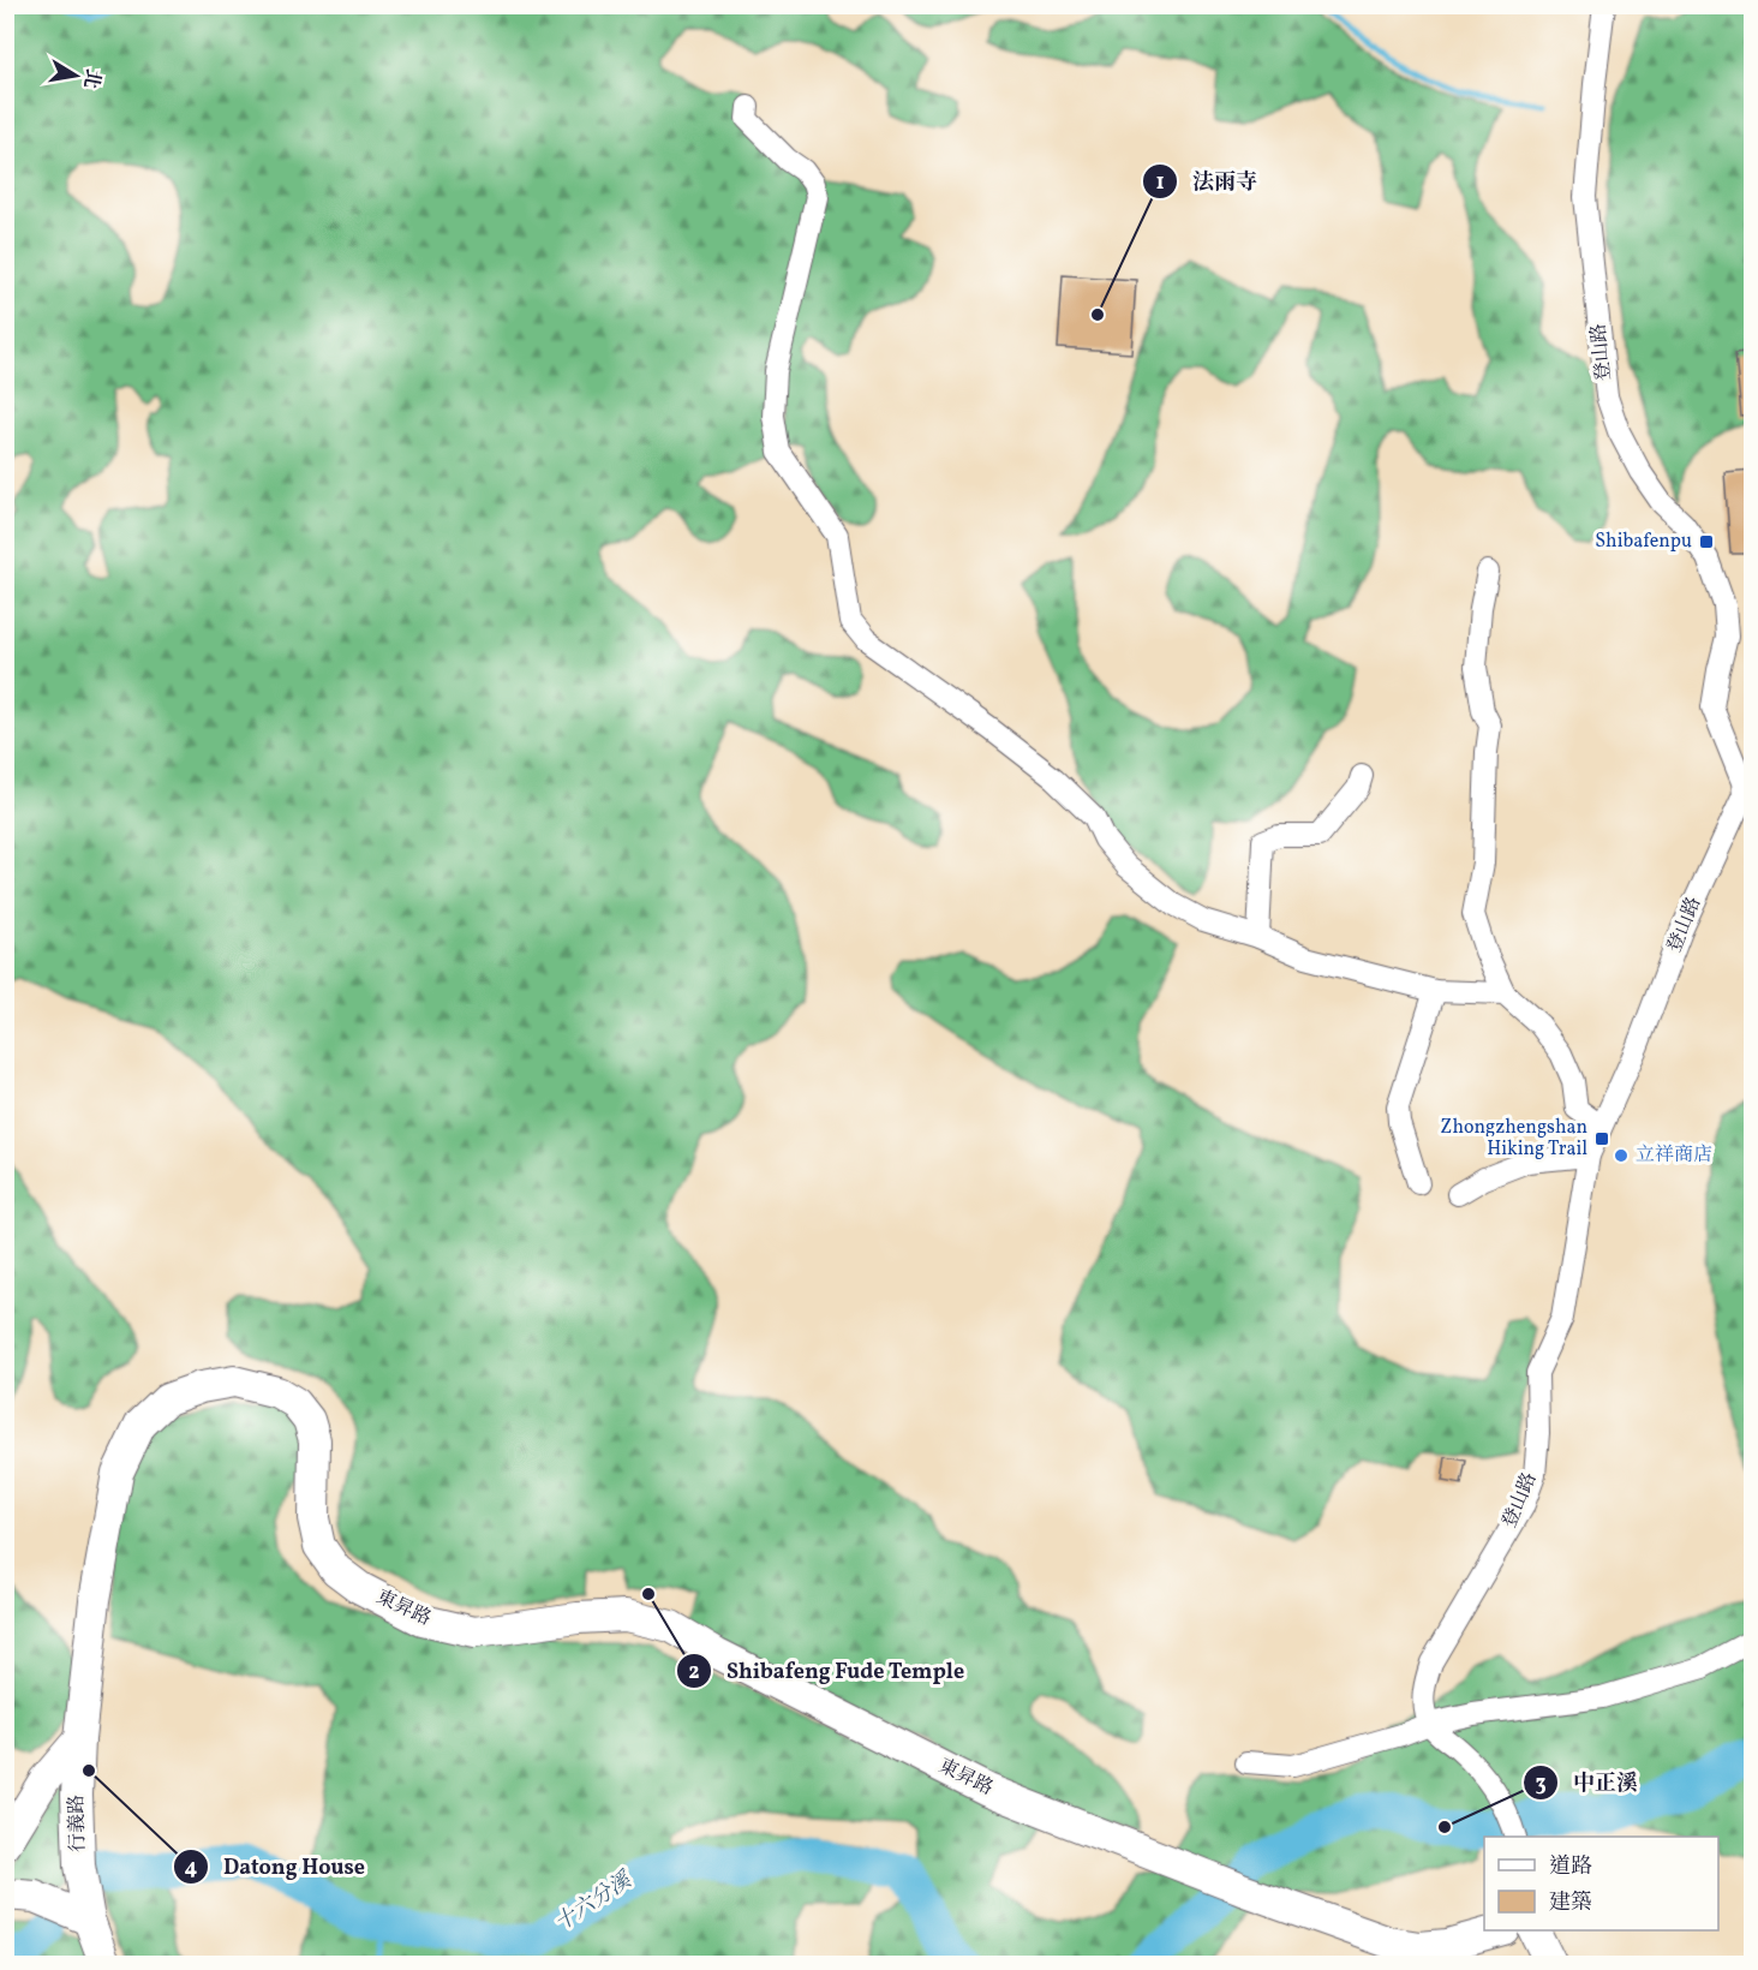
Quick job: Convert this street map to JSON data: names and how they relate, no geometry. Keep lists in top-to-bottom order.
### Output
{
  "streets": {
    "street": ["登山路", "東昇路", "行義路"]
  },
  "crossings": [
    ["東昇路", "行義路"]
  ],
  "water": ["十六分溪"],
  "places": {
    "other": [
      "法雨寺",
      "立祥商店",
      "Shibafeng Fude Temple",
      "Datong House",
      "中正溪"
    ],
    "transit": ["Shibafenpu", "Zhongzhengshan Hiking Trail"]
  },
  "legend": ["道路", "建築"],
  "north": "right"
}
